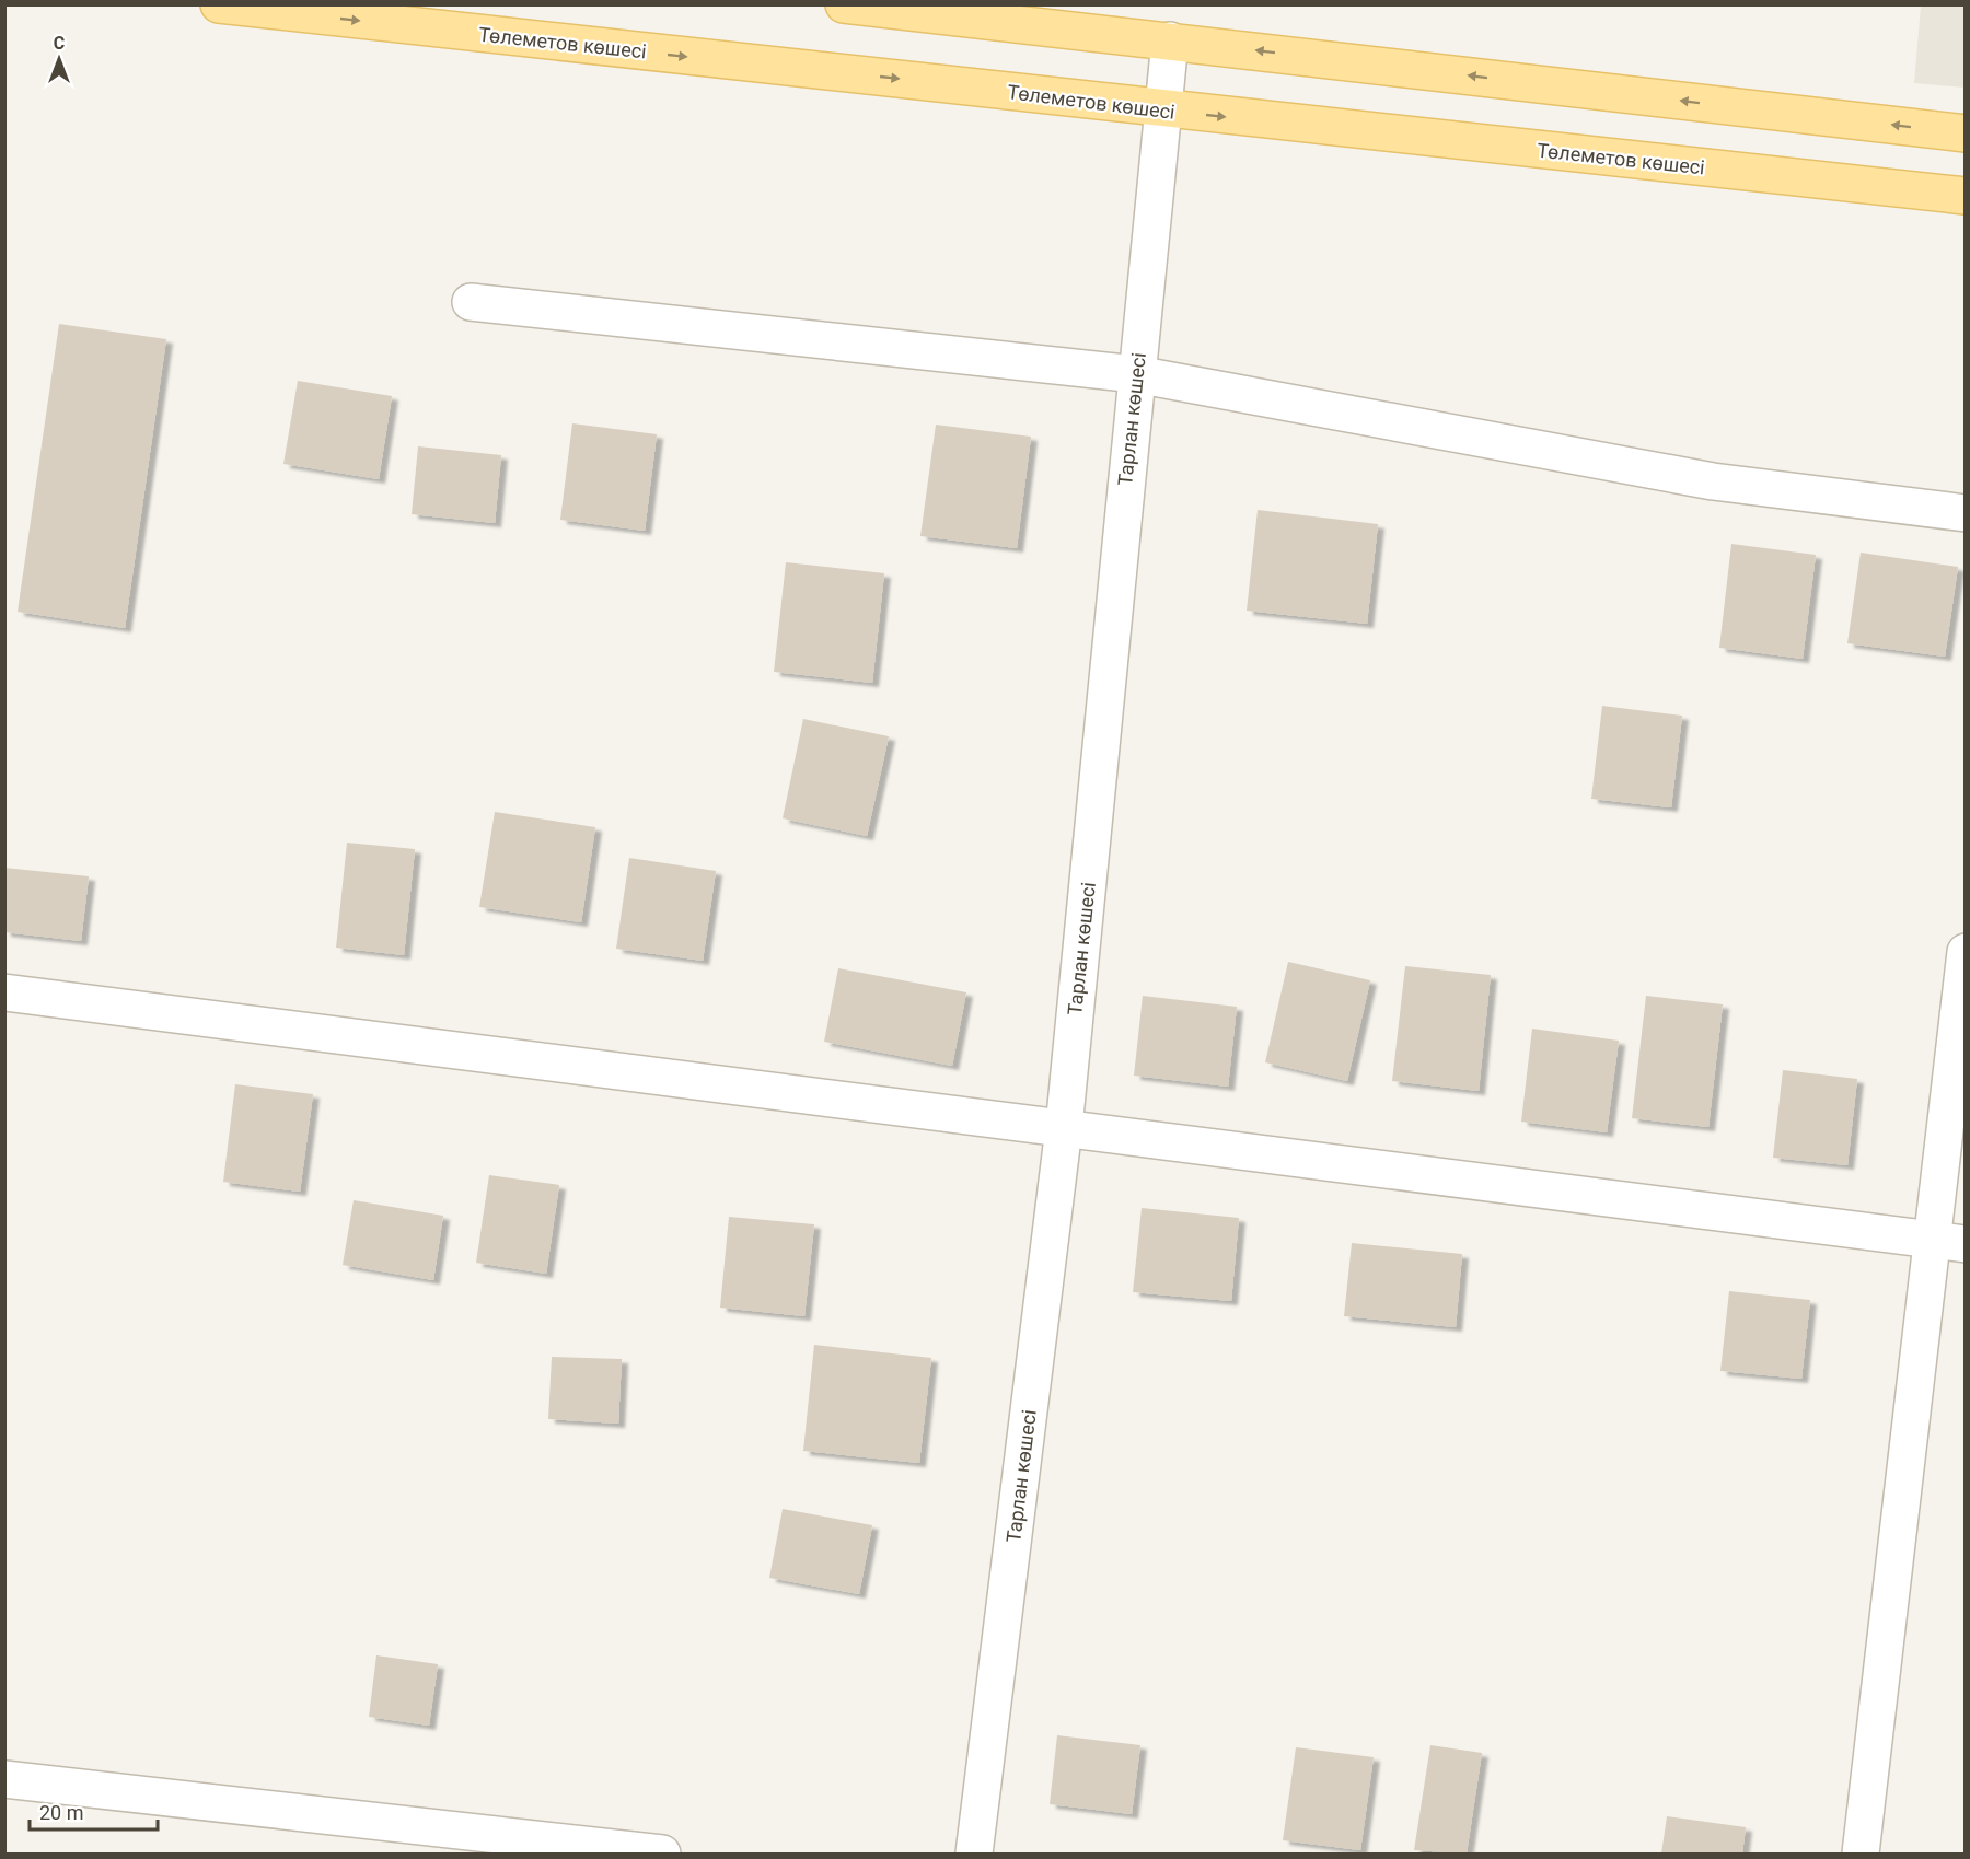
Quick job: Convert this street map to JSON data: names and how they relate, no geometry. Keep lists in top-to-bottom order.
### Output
{
  "streets": {
    "main road": ["Төлеметов көшесі"],
    "street": ["Тарлан көшесі"]
  },
  "crossings": [
    ["Төлеметов көшесі", "Тарлан көшесі"]
  ],
  "scale_bar": "20 m",
  "north": "top"
}
